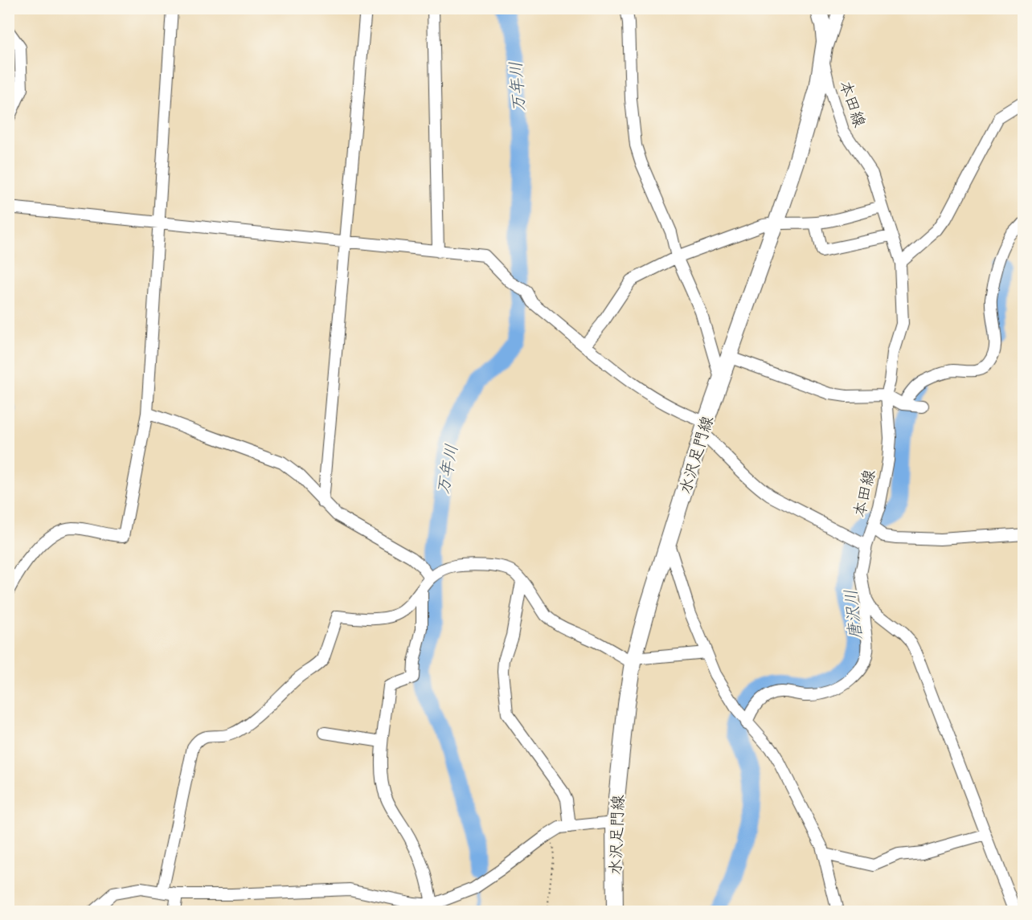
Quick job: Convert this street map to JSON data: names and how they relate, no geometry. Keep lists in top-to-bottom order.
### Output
{
  "streets": {
    "main road": ["水沢足門線"],
    "street": ["本田線"]
  },
  "crossings": [
    ["本田線", "水沢足門線"]
  ],
  "water": ["万年川", "唐沢川"]
}
